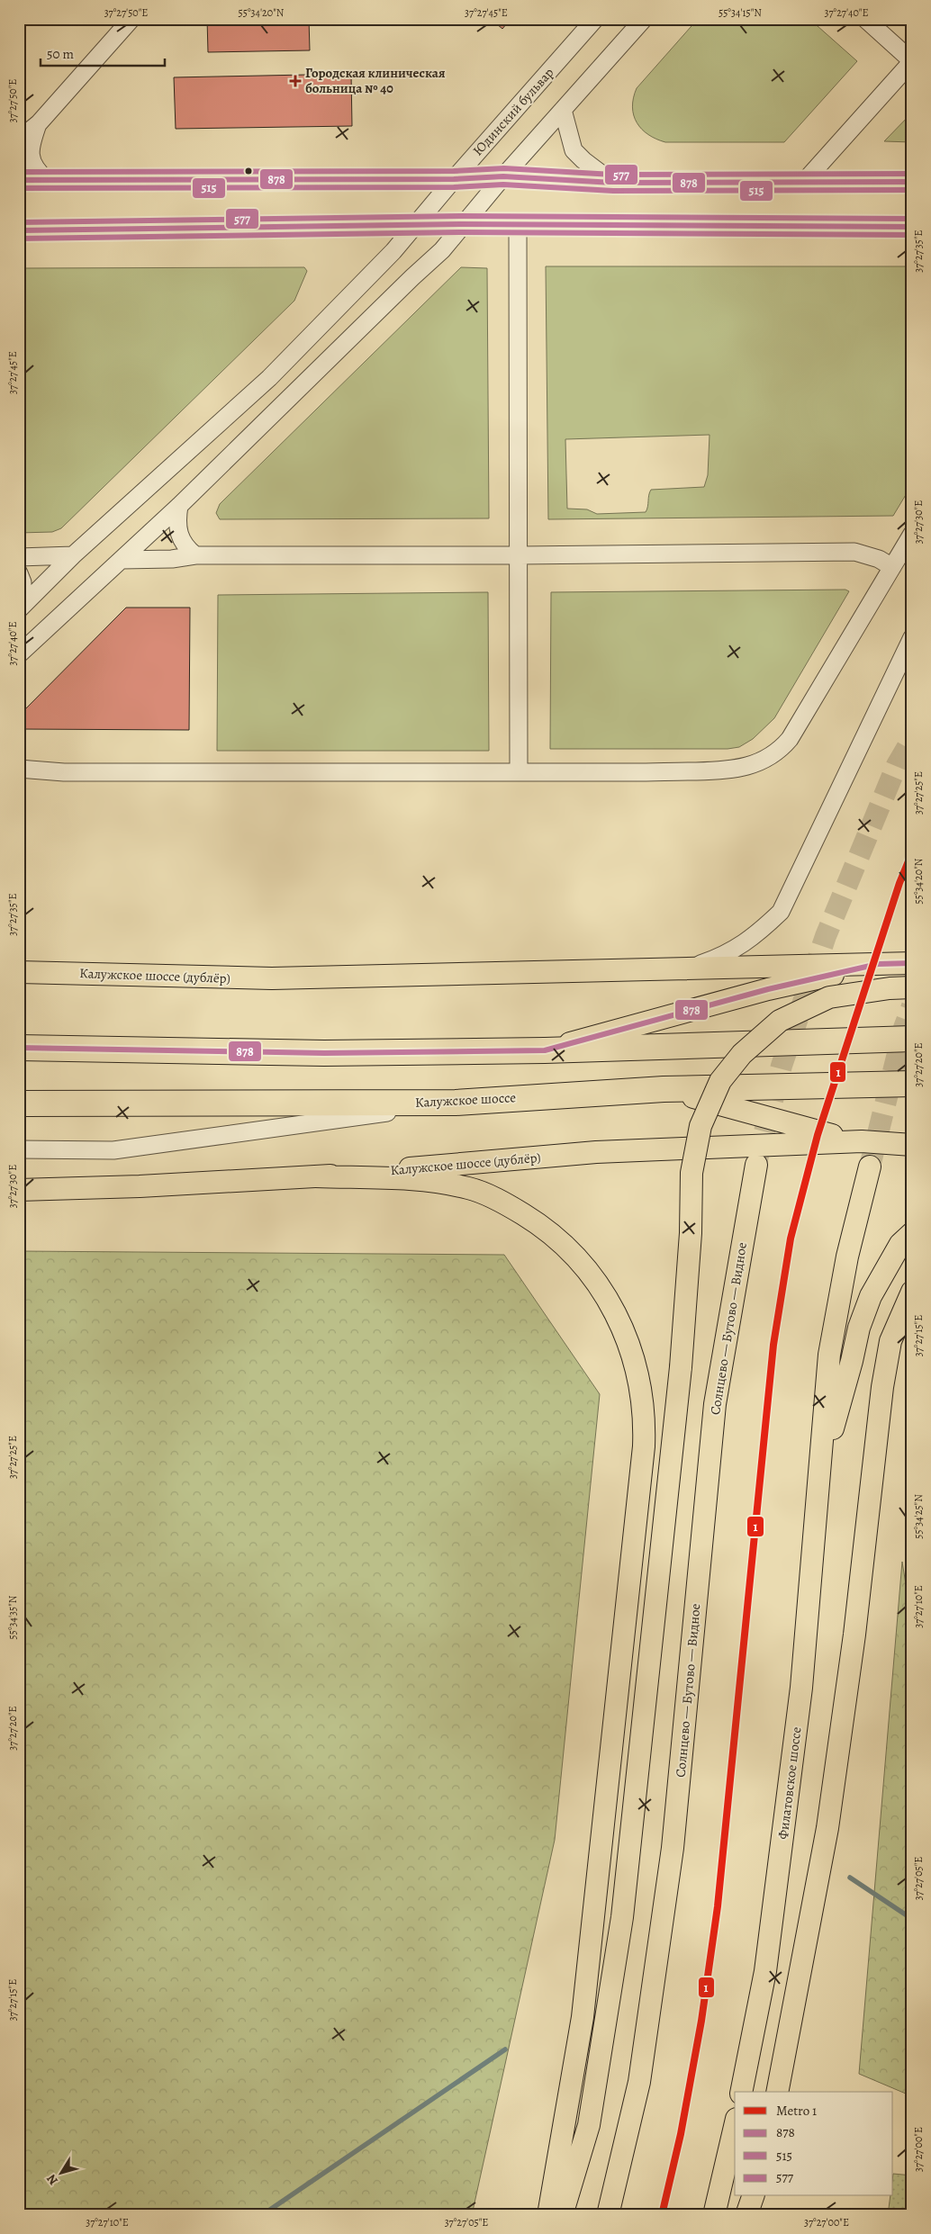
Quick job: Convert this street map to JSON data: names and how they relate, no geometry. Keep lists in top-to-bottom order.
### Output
{
  "streets": {
    "highway": ["Калужское шоссе"],
    "main road": ["Калужское шоссе (дублёр)", "Солнцево — Бутово — Видное", "Филатовское шоссе"],
    "street": ["Юдинский бульвар"]
  },
  "places": {
    "health": ["Городская клиническая больница № 40"]
  },
  "lines": [
    "transit line 577",
    "transit line 878",
    "transit line 515",
    "metro line 1"
  ],
  "legend": [
    "Metro 1",
    "878",
    "515",
    "577"
  ],
  "scale_bar": "50 m",
  "north": "bottom left",
  "coordinates": [
    "37°27'50\"E",
    "55°34'20\"N",
    "37°27'45\"E",
    "55°34'15\"N",
    "37°27'40\"E",
    "37°27'35\"E",
    "37°27'30\"E",
    "37°27'25\"E",
    "37°27'20\"E",
    "37°27'15\"E",
    "55°34'25\"N",
    "37°27'10\"E",
    "55°34'35\"N",
    "37°27'05\"E",
    "37°27'00\"E"
  ]
}
